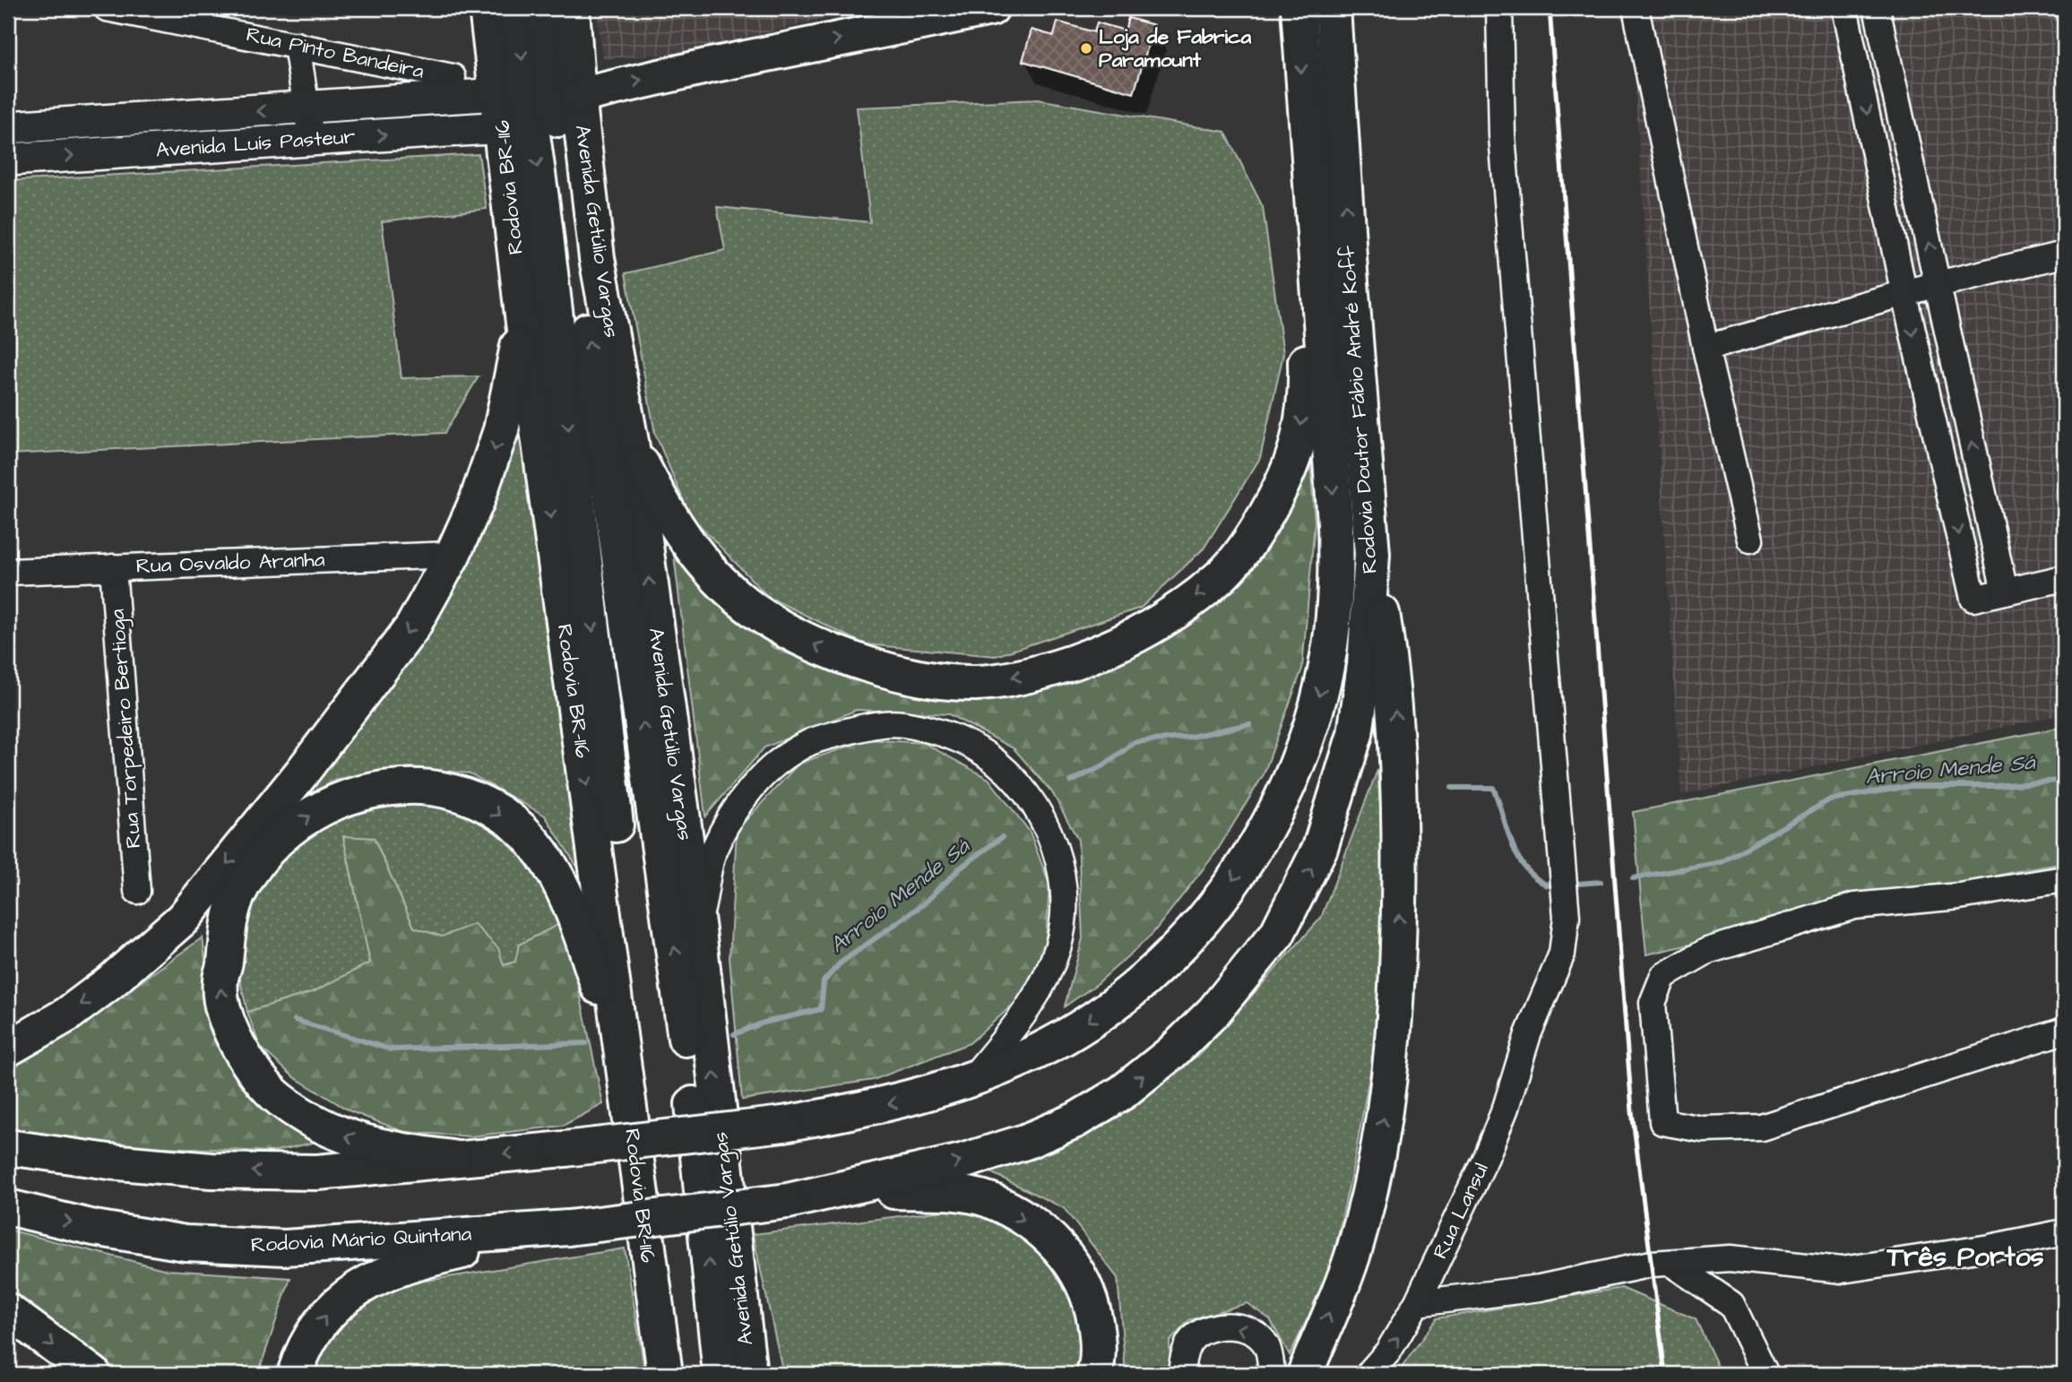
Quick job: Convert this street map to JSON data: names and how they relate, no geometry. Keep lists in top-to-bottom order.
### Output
{
  "streets": {
    "highway": [
      "Rodovia BR-116",
      "Avenida Getúlio Vargas",
      "Rodovia Doutor Fábio André Koff",
      "Rodovia Mário Quintana"
    ],
    "main road": ["Avenida Luís Pasteur"],
    "street": [
      "Rua Pinto Bandeira",
      "Rua Osvaldo Aranha",
      "Rua Torpedeiro Bertioga",
      "Rua Lansul"
    ]
  },
  "crossings": [
    ["Avenida Luís Pasteur", "Rodovia BR-116"],
    ["Rodovia Doutor Fábio André Koff", "Rodovia Mário Quintana"],
    ["Rua Osvaldo Aranha", "Rua Torpedeiro Bertioga"]
  ],
  "districts": ["Três Portos"],
  "water": ["Arroio Mende Sá"],
  "places": ["Loja de Fabrica Paramount"]
}
